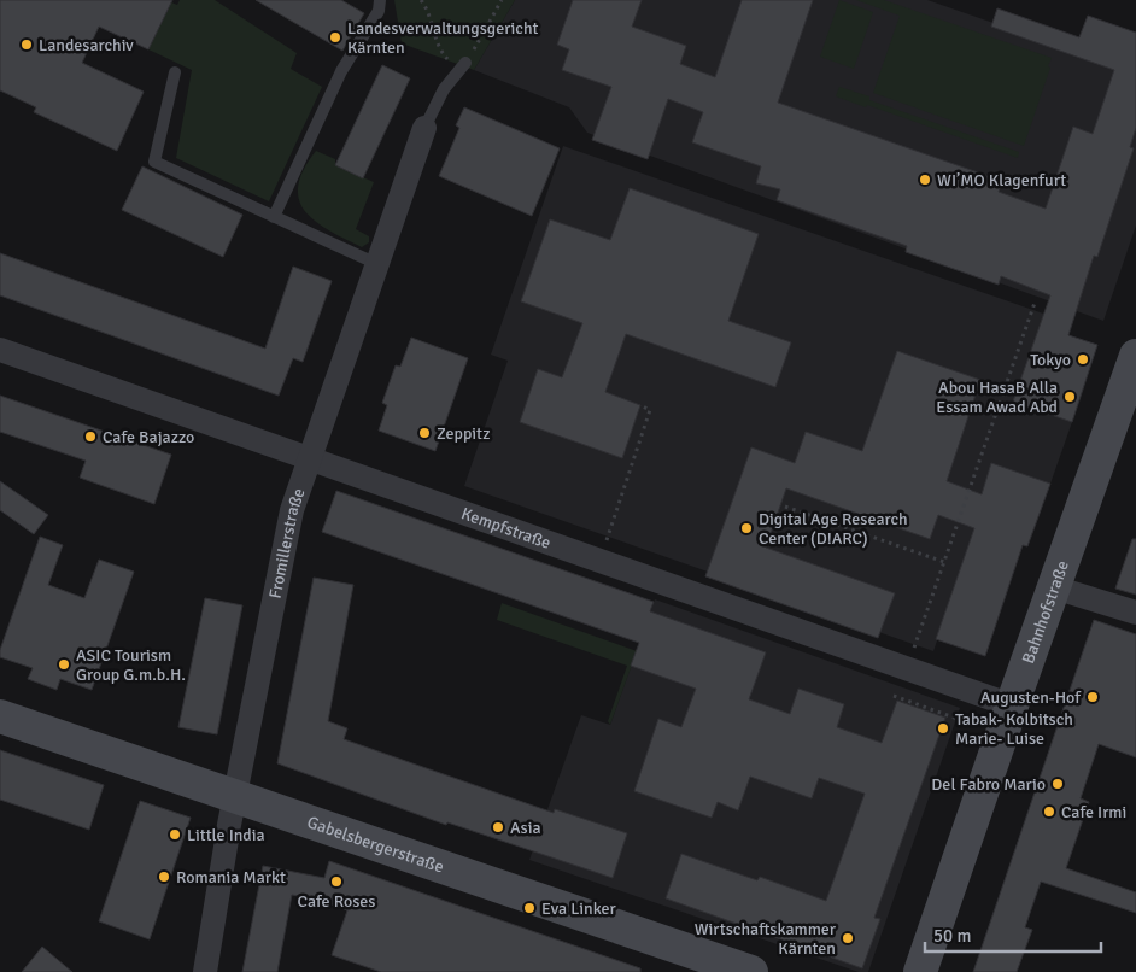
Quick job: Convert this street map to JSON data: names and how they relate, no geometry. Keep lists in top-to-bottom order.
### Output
{
  "streets": {
    "street": [
      "Kempfstraße",
      "Fromillerstraße",
      "Bahnhofstraße",
      "Gabelsbergerstraße"
    ]
  },
  "crossings": [
    ["Kempfstraße", "Fromillerstraße"],
    ["Kempfstraße", "Bahnhofstraße"],
    ["Fromillerstraße", "Gabelsbergerstraße"]
  ],
  "places": [
    "Landesverwaltungsgericht Kärnten",
    "Landesarchiv",
    "WI’MO Klagenfurt",
    "Tokyo",
    "Abou HasaB Alla Essam Awad Abd",
    "Zeppitz",
    "Cafe Bajazzo",
    "Digital Age Research Center (D!ARC)",
    "ASIC Tourism Group G.m.b.H.",
    "Augusten-Hof",
    "Tabak- Kolbitsch Marie- Luise",
    "Del Fabro Mario",
    "Cafe Irmi",
    "Asia",
    "Little India",
    "Romania Markt",
    "Cafe Roses",
    "Eva Linker",
    "Wirtschaftskammer Kärnten"
  ],
  "scale_bar": "50 m"
}
